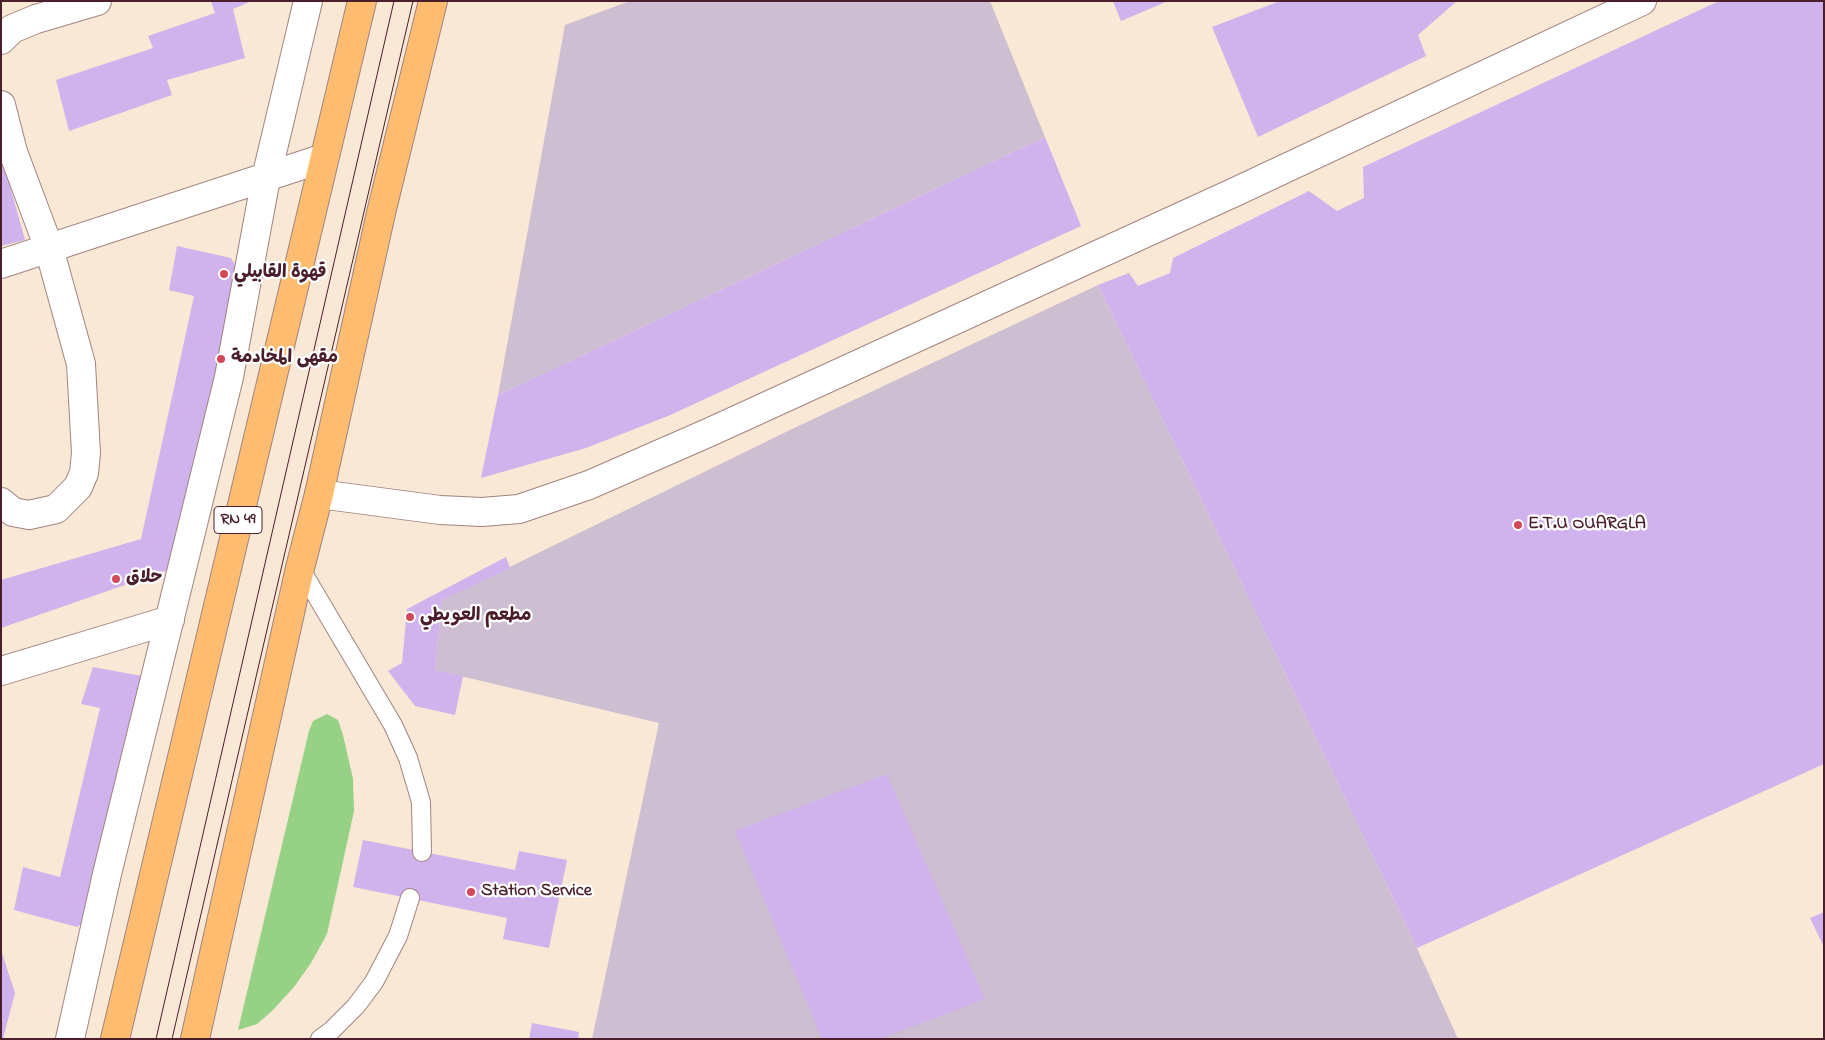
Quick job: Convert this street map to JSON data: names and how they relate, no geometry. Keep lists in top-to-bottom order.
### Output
{
  "streets": {
    "main road": ["RN 49"]
  },
  "places": [
    "قهوة القابيلي",
    "مقهى المخادمة",
    "E.T.U OUARGLA",
    "حلاق",
    "مطعم العويطي",
    "Station Service"
  ]
}
